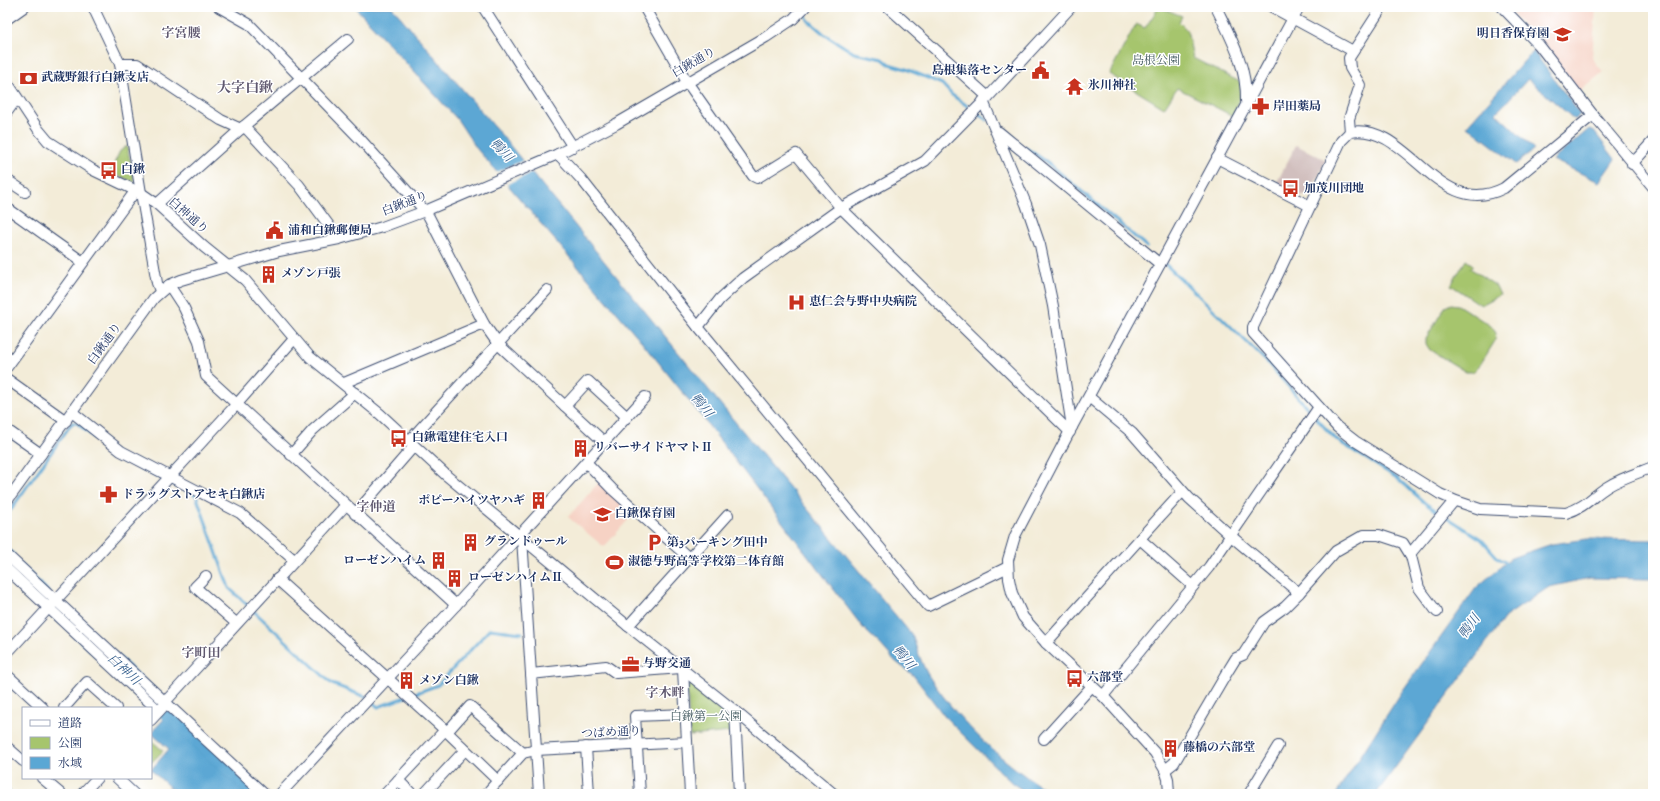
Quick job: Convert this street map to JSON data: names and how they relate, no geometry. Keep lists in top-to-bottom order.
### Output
{
  "streets": {
    "street": ["白鍬通り", "白神通り", "つばめ通り"]
  },
  "crossings": [
    ["白鍬通り", "白神通り"]
  ],
  "districts": [
    "字宮腰",
    "大字白鍬",
    "字仲道",
    "字町田",
    "字木畔"
  ],
  "water": ["鴨川", "白神川"],
  "parks": ["島根公園", "白鍬第一公園"],
  "places": {
    "school or university": ["明日香保育園", "白鍬保育園"],
    "public building": ["島根集落センター", "浦和白鍬郵便局"],
    "bank": ["武蔵野銀行白鍬支店"],
    "temple": ["氷川神社"],
    "pharmacy": ["岸田薬局", "ドラッグストアセキ白鍬店"],
    "bus stop": [
      "白鍬",
      "加茂川団地",
      "白鍬電建住宅入口",
      "六部堂"
    ],
    "building": [
      "メゾン戸張",
      "リバーサイドヤマトⅡ",
      "ポピーハイツヤハギ",
      "グランドゥール",
      "ローゼンハイム",
      "ローゼンハイムⅡ",
      "メゾン白鍬",
      "藤橋の六部堂"
    ],
    "hospital": ["恵仁会与野中央病院"],
    "parking": ["第3パーキング田中"],
    "sports": ["淑徳与野高等学校第二体育館"],
    "office": ["与野交通"]
  },
  "legend": ["道路", "公園", "水域"]
}
